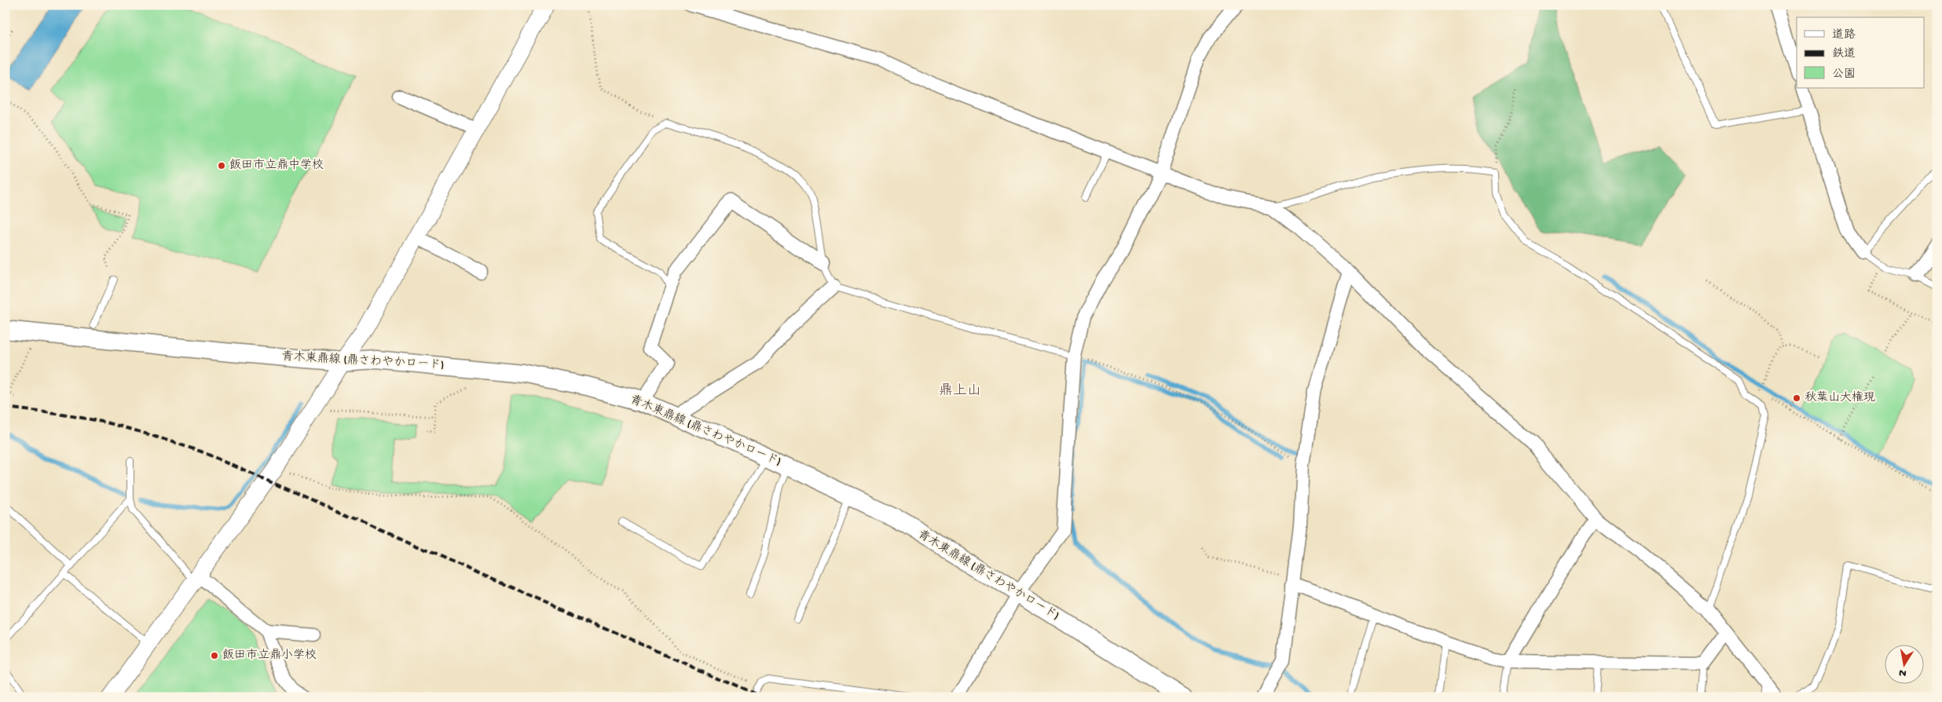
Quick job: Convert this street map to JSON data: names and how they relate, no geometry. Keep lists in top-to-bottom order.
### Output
{
  "streets": {
    "main road": ["青木東鼎線 (鼎さわやかロード)"]
  },
  "districts": ["鼎上山"],
  "places": ["飯田市立鼎中学校", "秋葉山大権現", "飯田市立鼎小学校"],
  "legend": ["道路", "鉄道", "公園"],
  "north": "bottom"
}
